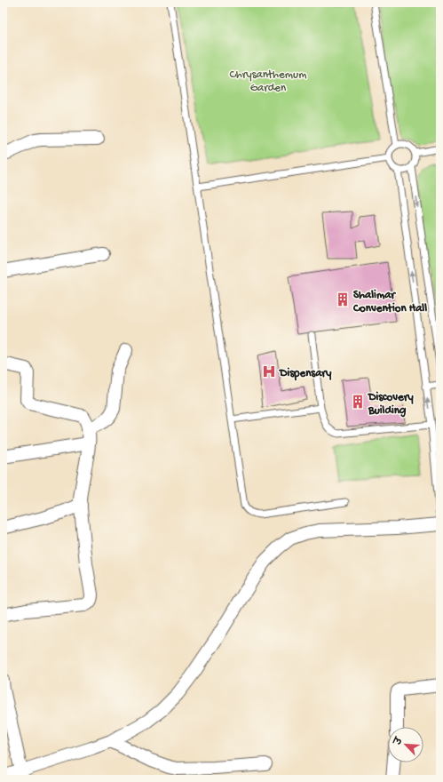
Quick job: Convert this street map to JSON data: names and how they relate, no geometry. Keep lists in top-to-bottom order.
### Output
{
  "parks": ["Chrysanthemum Garden"],
  "places": {
    "building": ["Shalimar Convention Hall", "Discovery Building"],
    "hospital": ["Dispensary"]
  },
  "north": "top left"
}
